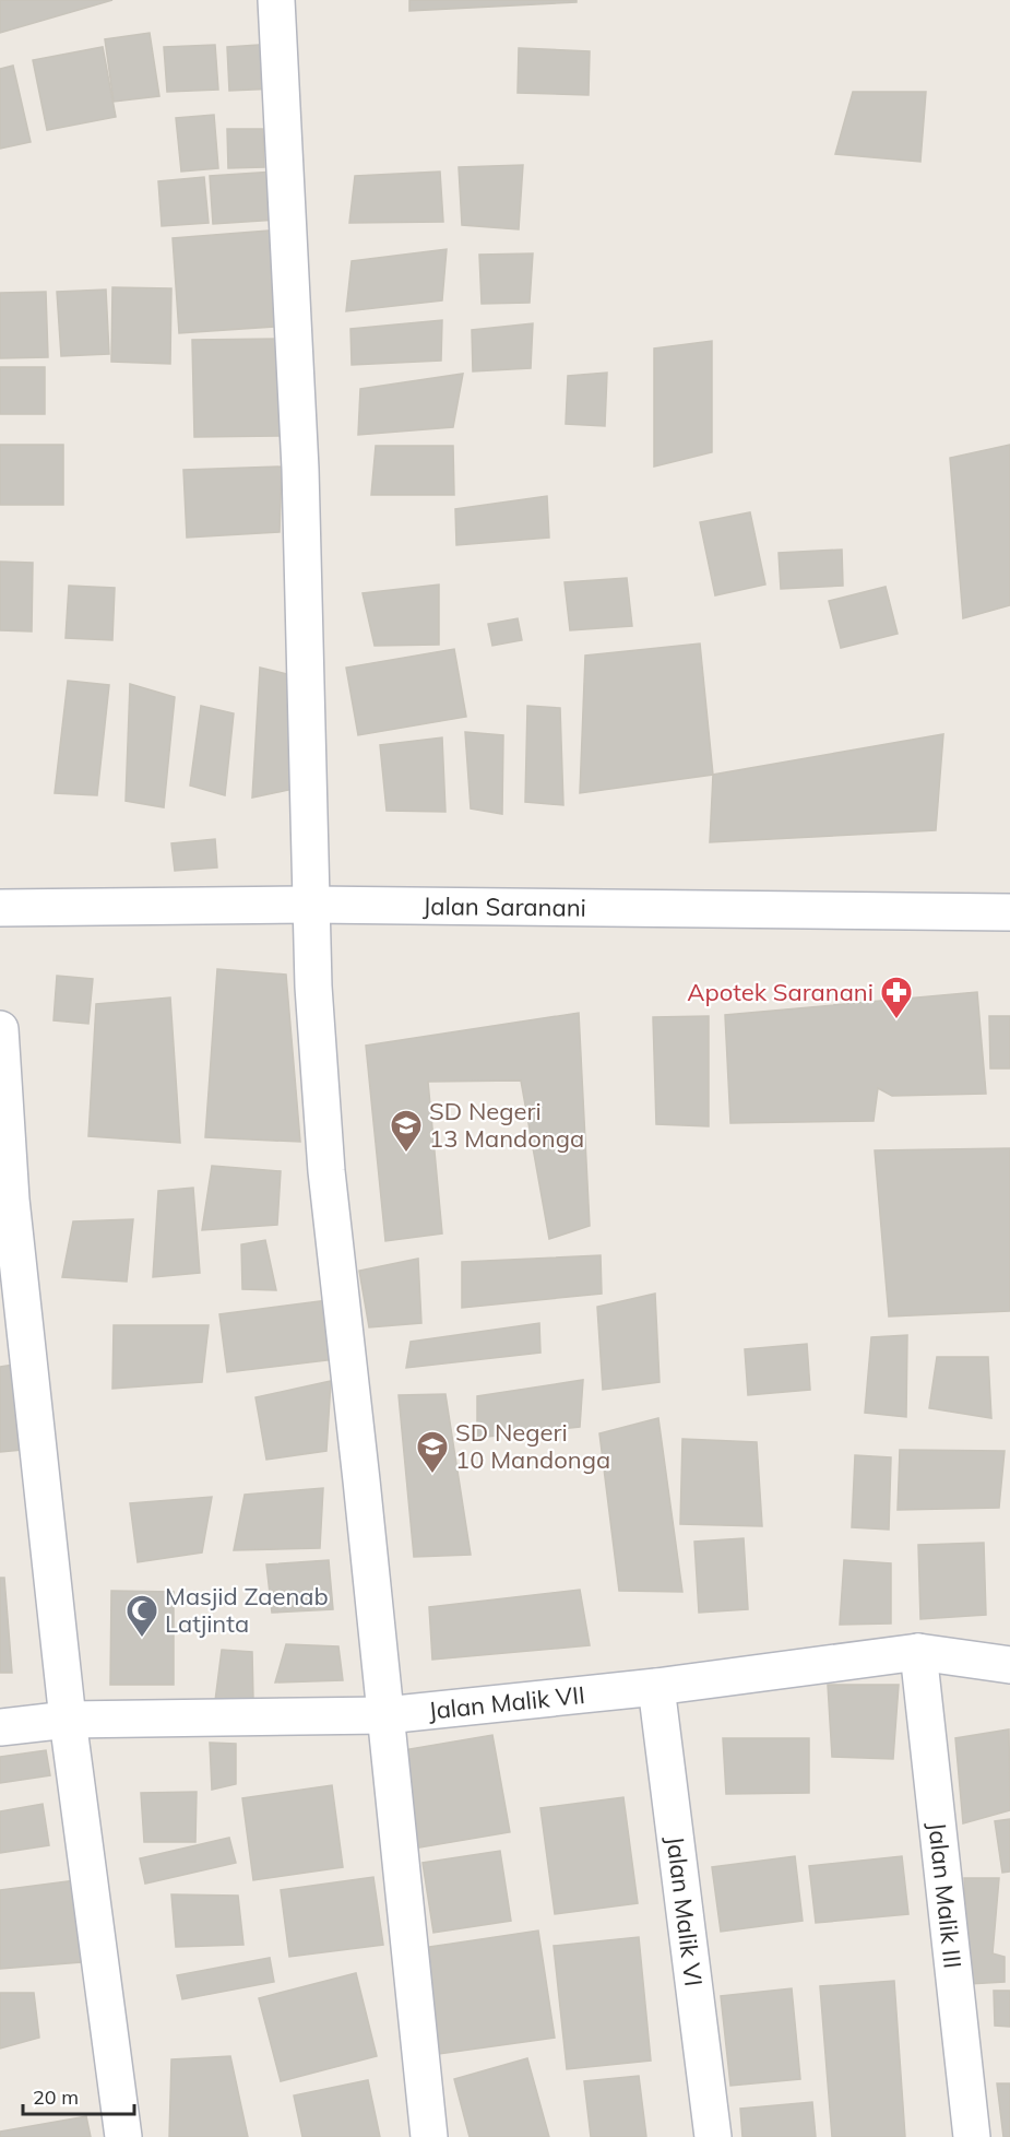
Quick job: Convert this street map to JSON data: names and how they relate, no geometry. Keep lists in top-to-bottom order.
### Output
{
  "streets": {
    "street": [
      "Jalan Saranani",
      "Jalan Malik VII",
      "Jalan Malik III",
      "Jalan Malik VI"
    ]
  },
  "crossings": [
    ["Jalan Malik VII", "Jalan Malik III"],
    ["Jalan Malik VII", "Jalan Malik VI"]
  ],
  "places": {
    "pharmacy": ["Apotek Saranani"],
    "school or university": ["SD Negeri 13 Mandonga", "SD Negeri 10 Mandonga"],
    "mosque": ["Masjid Zaenab Latjinta"]
  },
  "scale_bar": "20 m"
}
